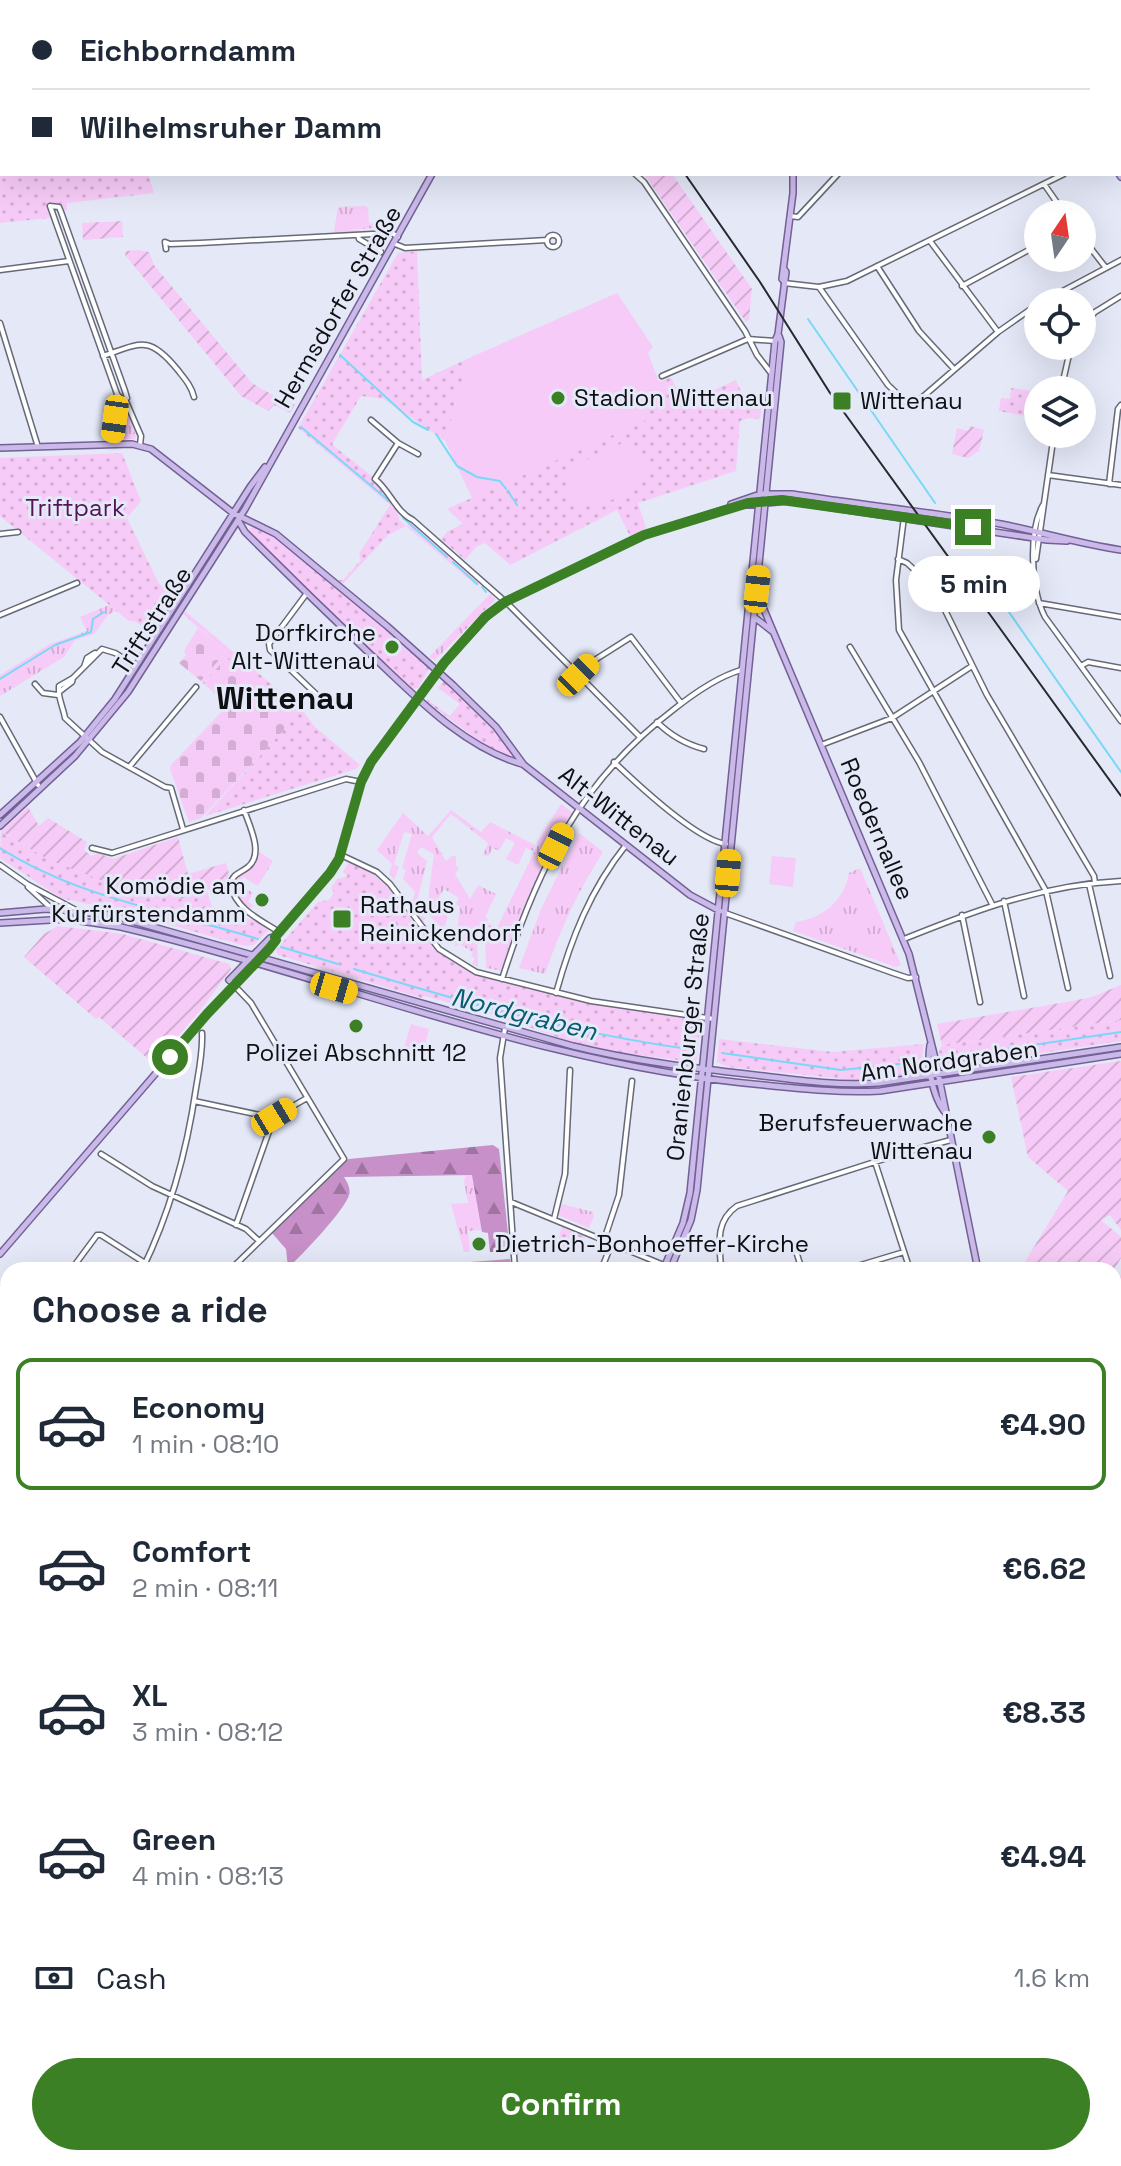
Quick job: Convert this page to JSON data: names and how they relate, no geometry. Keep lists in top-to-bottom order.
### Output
{
  "streets": {
    "main road": [
      "Hermsdorfer Straße",
      "Triftstraße",
      "Alt-Wittenau",
      "Roedernallee",
      "Oranienburger Straße",
      "Am Nordgraben"
    ]
  },
  "crossings": [
    ["Hermsdorfer Straße", "Triftstraße"],
    ["Hermsdorfer Straße", "Alt-Wittenau"],
    ["Triftstraße", "Alt-Wittenau"],
    ["Alt-Wittenau", "Roedernallee"],
    ["Alt-Wittenau", "Oranienburger Straße"],
    ["Roedernallee", "Oranienburger Straße"],
    ["Roedernallee", "Am Nordgraben"],
    ["Oranienburger Straße", "Am Nordgraben"]
  ],
  "districts": ["Wittenau"],
  "water": ["Nordgraben"],
  "parks": ["Triftpark"],
  "places": {
    "other": [
      "Stadion Wittenau",
      "Dorfkirche Alt-Wittenau",
      "Komödie am Kurfürstendamm",
      "Polizei Abschnitt 12",
      "Berufsfeuerwache Wittenau",
      "Dietrich-Bonhoeffer-Kirche"
    ],
    "transit": ["Wittenau", "Rathaus Reinickendorf"]
  },
  "north": "top",
  "page": {
    "banner": ["Eichborndamm", "Wilhelmsruher Damm"],
    "bubble": "5 min",
    "heading": "Choose a ride",
    "list": [
      {
        "name": "Economy",
        "note": "1 min · 08:10",
        "value": "€4.90"
      },
      {
        "name": "Comfort",
        "note": "2 min · 08:11",
        "value": "€6.62"
      },
      {
        "name": "XL",
        "note": "3 min · 08:12",
        "value": "€8.33"
      },
      {
        "name": "Green",
        "note": "4 min · 08:13",
        "value": "€4.94"
      }
    ],
    "pay": ["Cash", "1.6 km"],
    "buttons": "Confirm"
  }
}
